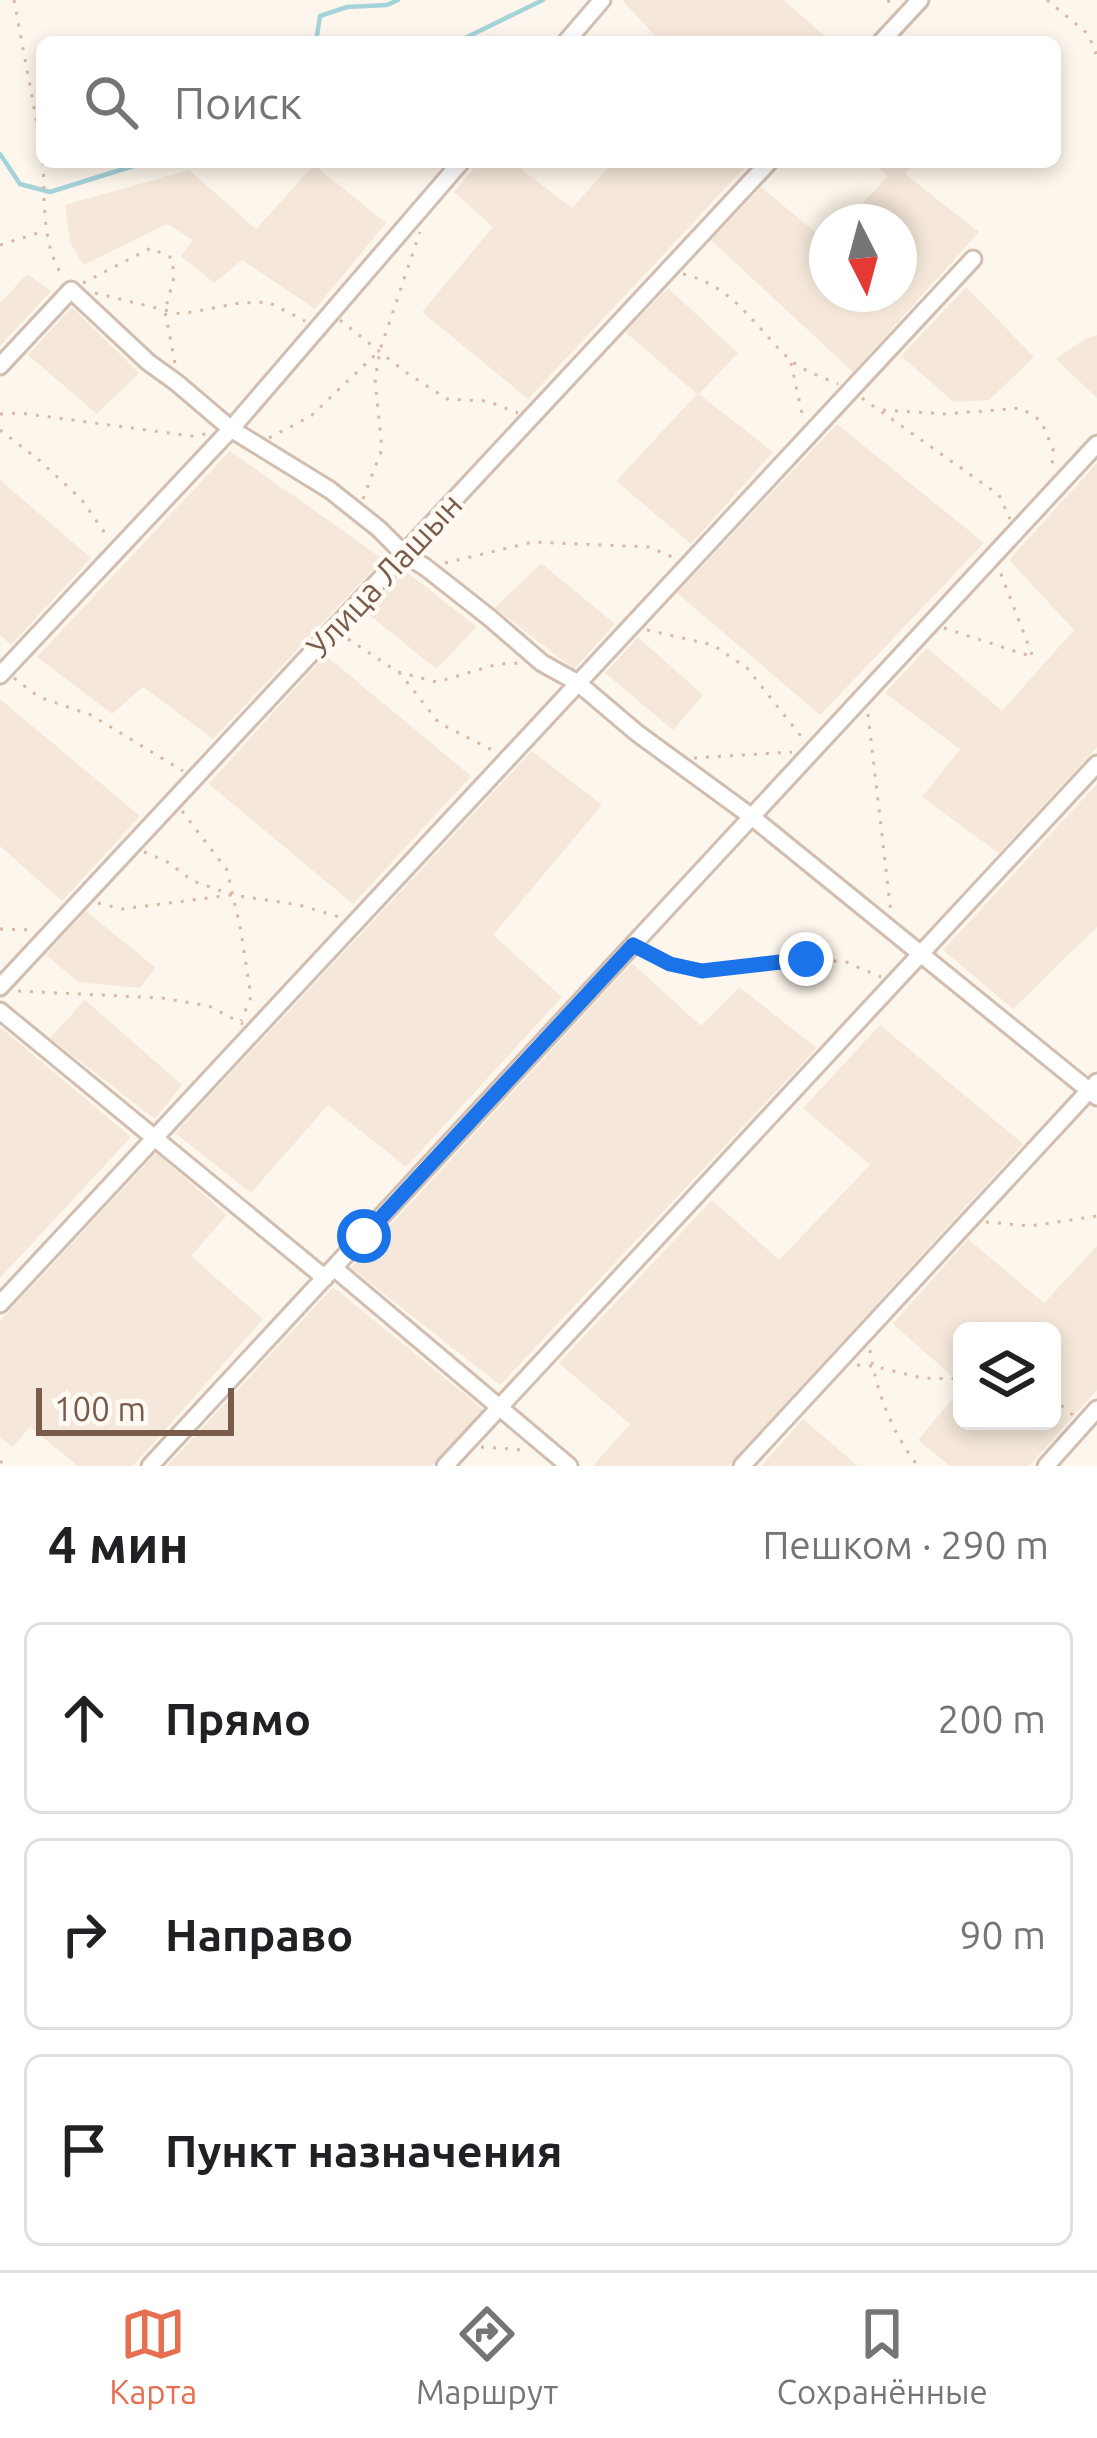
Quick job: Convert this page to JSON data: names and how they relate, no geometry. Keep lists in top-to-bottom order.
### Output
{
  "streets": {
    "street": ["Улица Лашын"]
  },
  "scale_bar": "100 m",
  "north": "bottom",
  "page": {
    "search": "Поиск",
    "scale": "100 m",
    "heading": ["4 мин", "Пешком · 290 m"],
    "list": [
      ["Прямо", "200 m"],
      ["Направо", "90 m"],
      "Пункт назначения"
    ],
    "nav": ["Карта", "Маршрут", "Сохранённые"]
  }
}
